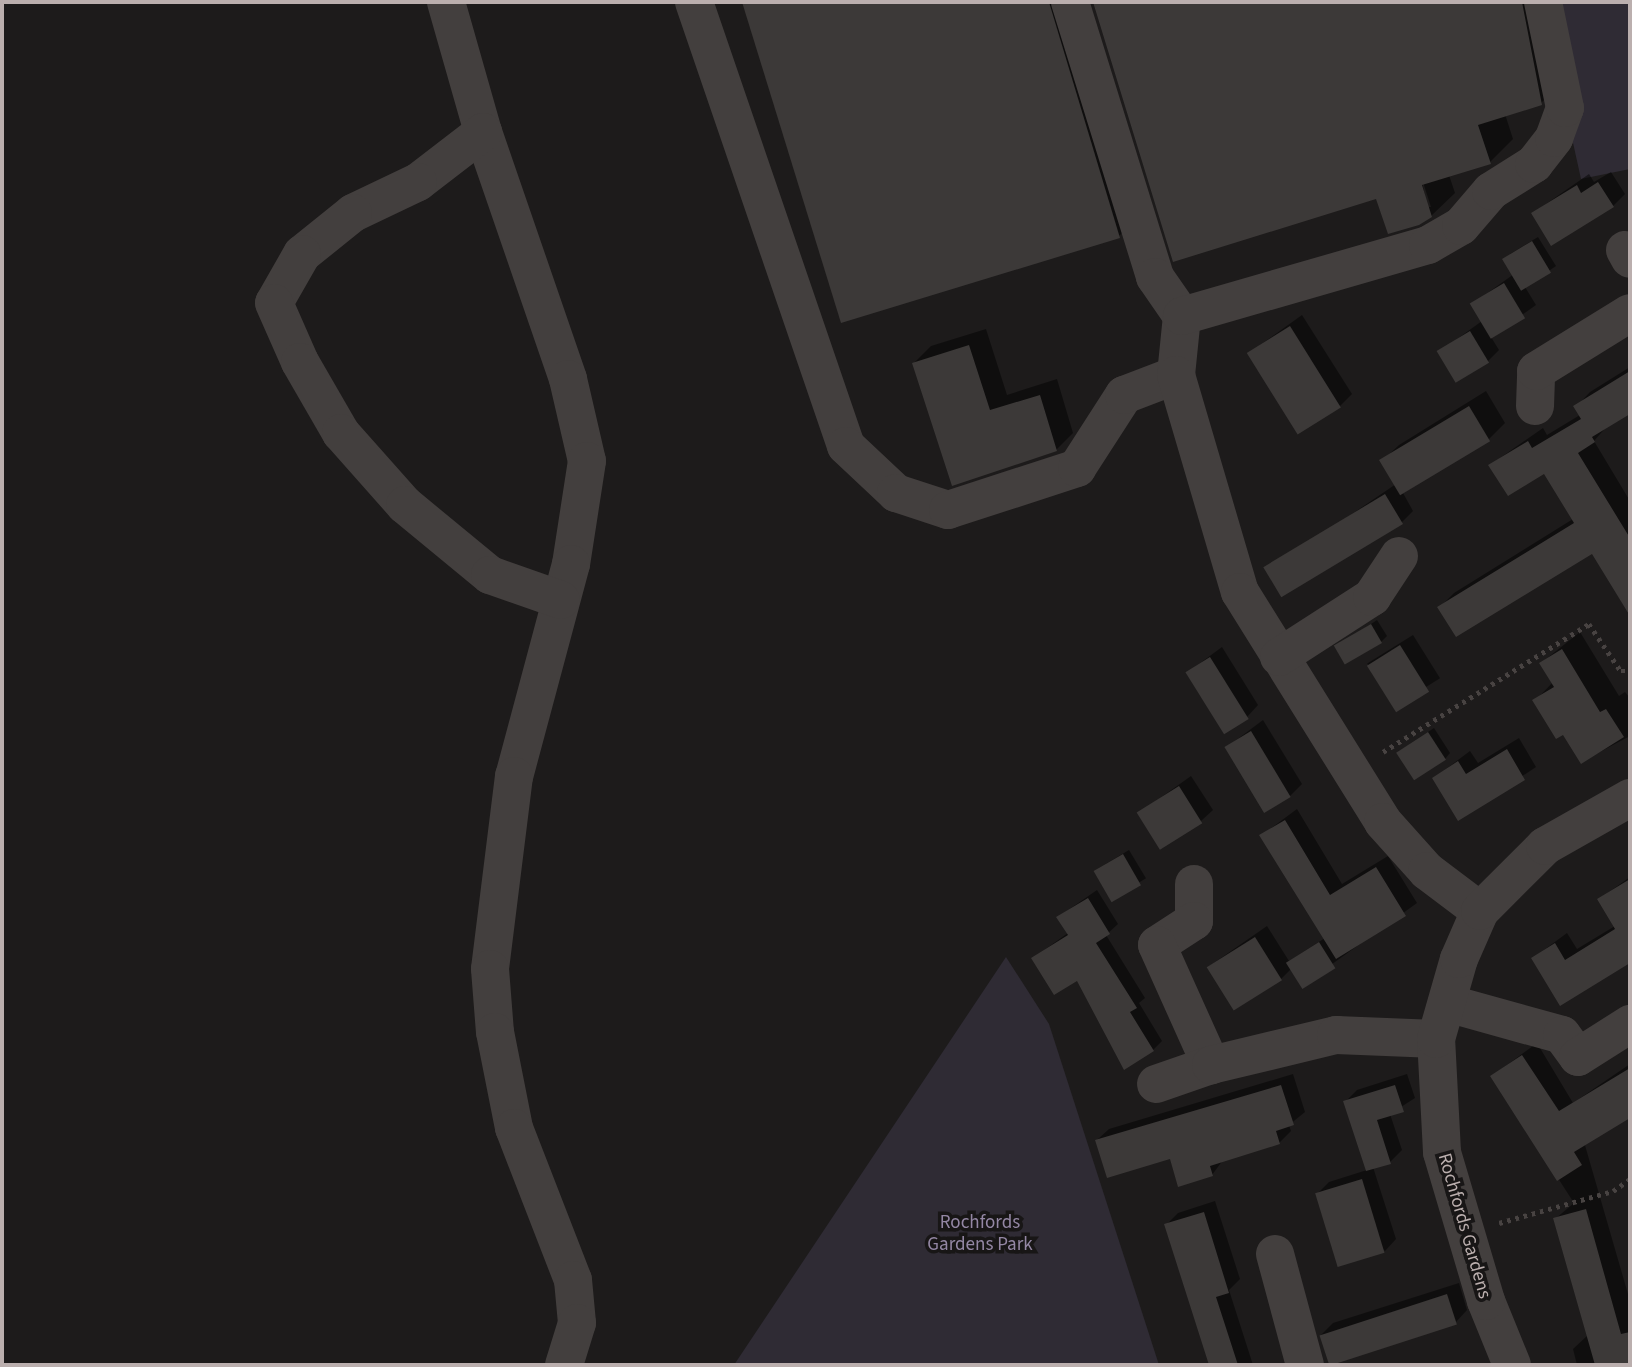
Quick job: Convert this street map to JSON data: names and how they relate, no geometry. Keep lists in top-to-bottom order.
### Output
{
  "streets": {
    "street": ["Rochfords Gardens"]
  },
  "parks": ["Rochfords Gardens Park"]
}
